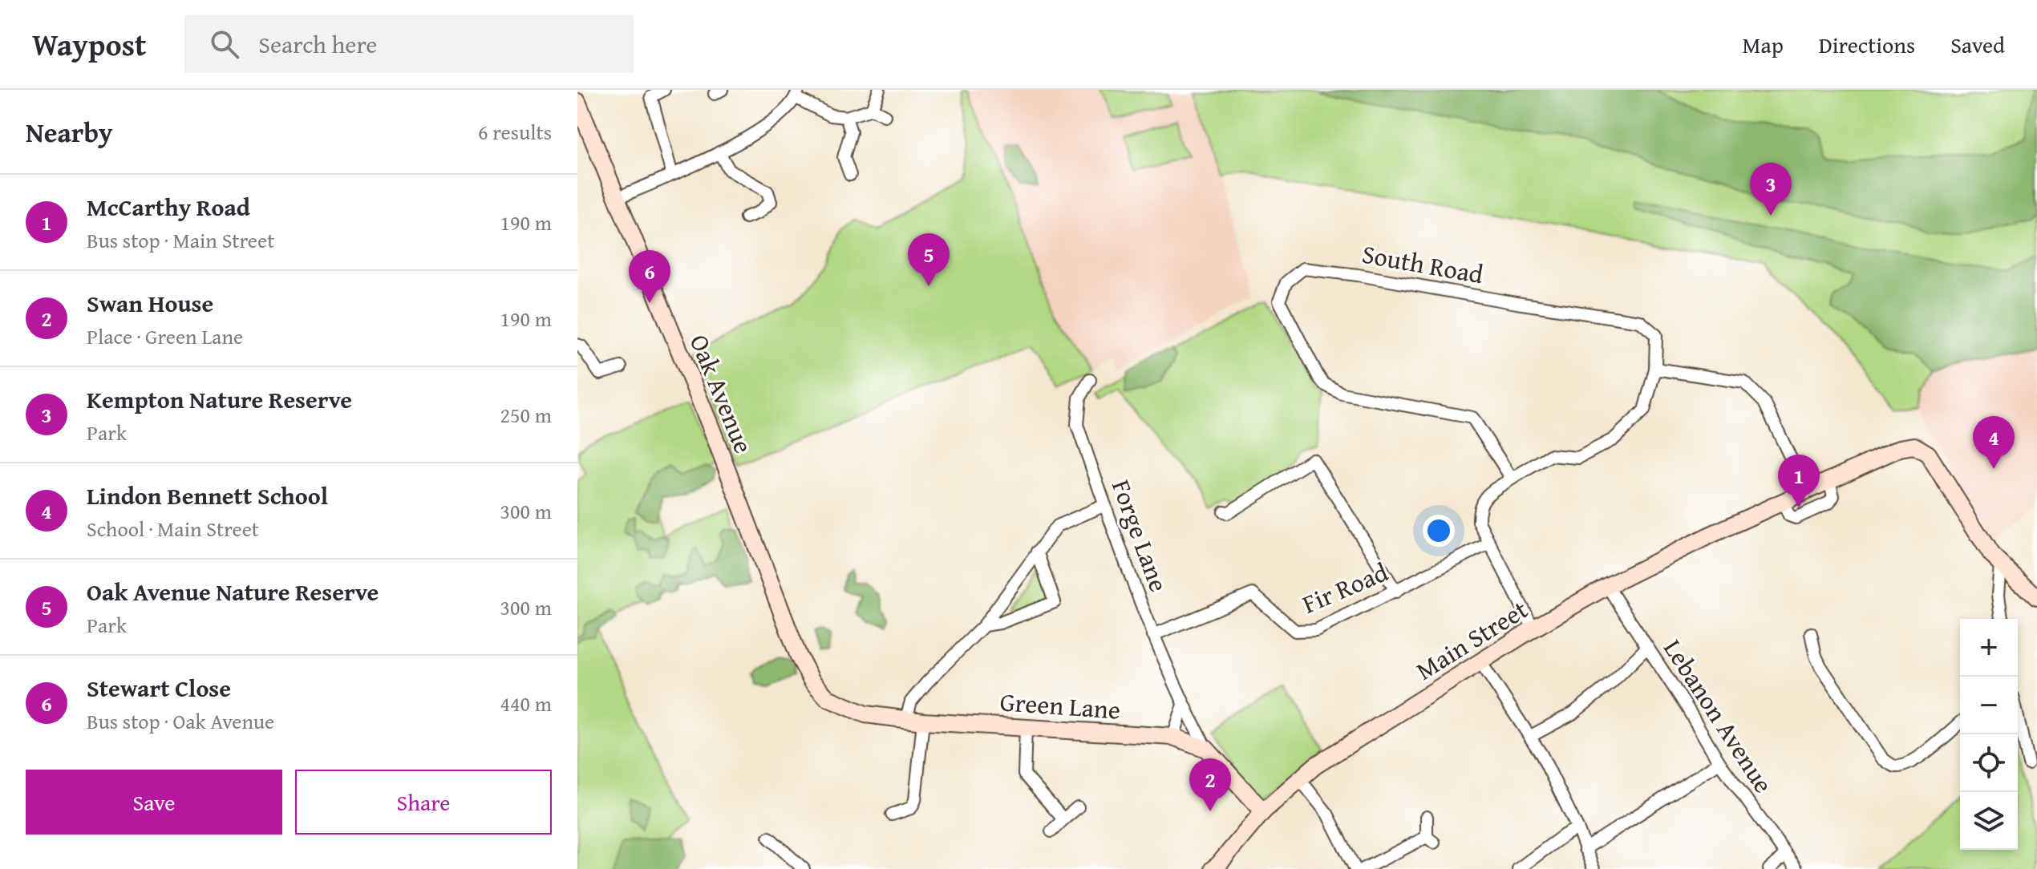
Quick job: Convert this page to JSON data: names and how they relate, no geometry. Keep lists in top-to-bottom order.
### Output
{
  "streets": {
    "street": [
      "South Road",
      "Oak Avenue",
      "Forge Lane",
      "Fir Road",
      "Main Street",
      "Green Lane",
      "Lebanon Avenue"
    ]
  },
  "crossings": [
    ["South Road", "Fir Road"],
    ["South Road", "Main Street"],
    ["Oak Avenue", "Green Lane"],
    ["Forge Lane", "Fir Road"],
    ["Forge Lane", "Green Lane"],
    ["Main Street", "Green Lane"],
    ["Main Street", "Lebanon Avenue"]
  ],
  "page": {
    "header": "Waypost",
    "search": "Search here",
    "nav": ["Map", "Directions", "Saved"],
    "heading": ["Nearby", "6 results"],
    "pins": [
      "3",
      "5",
      "6",
      "4",
      "1",
      "2"
    ],
    "list": [
      {
        "mark": "1",
        "name": "McCarthy Road",
        "note": "Bus stop · Main Street",
        "value": "190 m"
      },
      {
        "mark": "2",
        "name": "Swan House",
        "note": "Place · Green Lane",
        "value": "190 m"
      },
      {
        "mark": "3",
        "name": "Kempton Nature Reserve",
        "note": "Park",
        "value": "250 m"
      },
      {
        "mark": "4",
        "name": "Lindon Bennett School",
        "note": "School · Main Street",
        "value": "300 m"
      },
      {
        "mark": "5",
        "name": "Oak Avenue Nature Reserve",
        "note": "Park",
        "value": "300 m"
      },
      {
        "mark": "6",
        "name": "Stewart Close",
        "note": "Bus stop · Oak Avenue",
        "value": "440 m"
      }
    ],
    "map_buttons": ["+", "−"],
    "buttons": ["Save", "Share"]
  }
}
